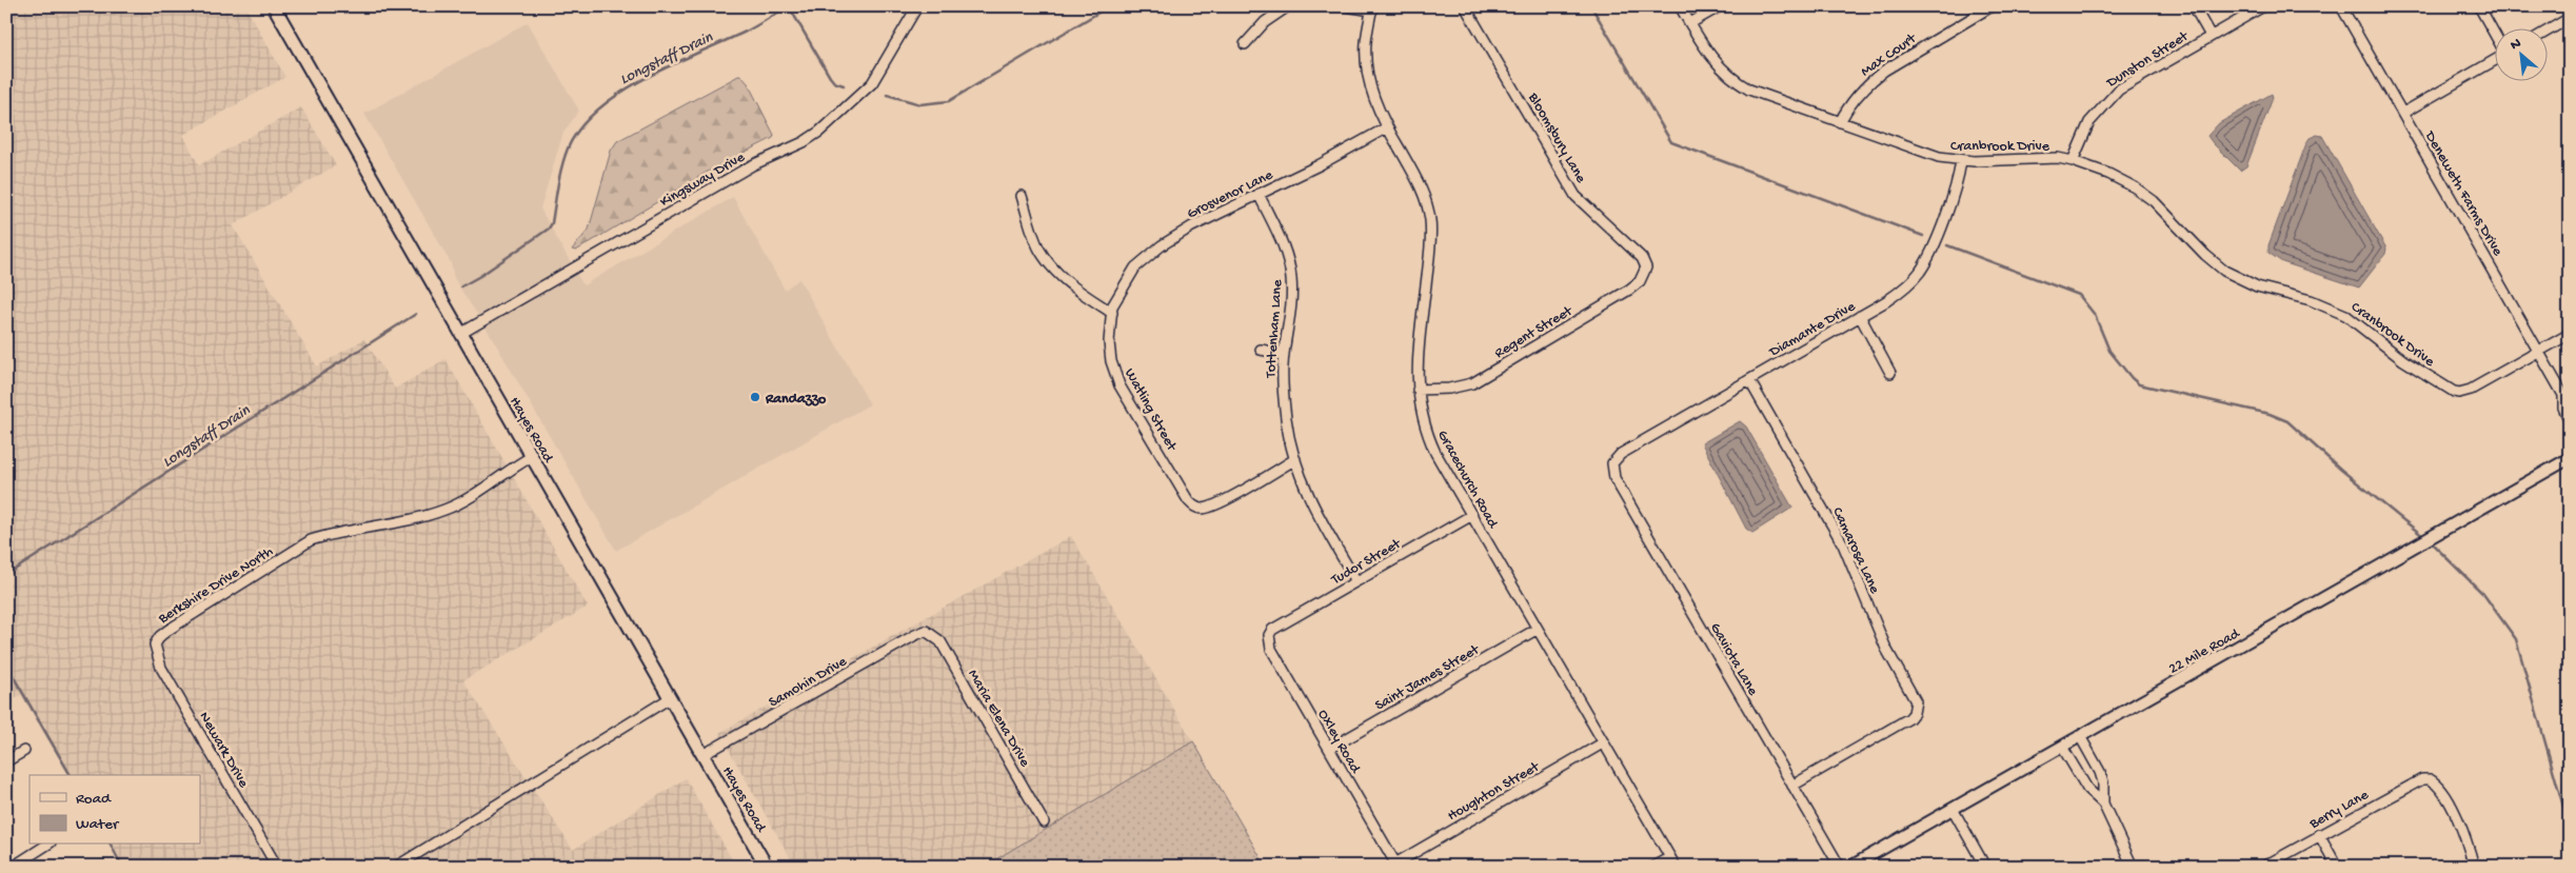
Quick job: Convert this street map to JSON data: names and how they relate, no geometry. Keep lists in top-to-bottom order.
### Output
{
  "streets": {
    "main road": ["Hayes Road"],
    "street": [
      "Max Court",
      "Dunston Street",
      "Bloomsbury Lane",
      "Cranbrook Drive",
      "Kingsway Drive",
      "Grosvenor Lane",
      "Deneweth Farms Drive",
      "Diamante Drive",
      "Tottenham Lane",
      "Regent Street",
      "Watling Street",
      "Gracechurch Road",
      "Camarosa Lane",
      "Tudor Street",
      "Berkshire Drive North",
      "22 Mile Road",
      "Gaviota Lane",
      "Saint James Street",
      "Samohin Drive",
      "Maria Elena Drive",
      "Oxley Road",
      "Newark Drive",
      "Houghton Street",
      "Berry Lane"
    ]
  },
  "crossings": [
    ["Max Court", "Cranbrook Drive"],
    ["Dunston Street", "Cranbrook Drive"],
    ["Bloomsbury Lane", "Regent Street"],
    ["Cranbrook Drive", "Deneweth Farms Drive"],
    ["Cranbrook Drive", "Diamante Drive"],
    ["Kingsway Drive", "Hayes Road"],
    ["Grosvenor Lane", "Tottenham Lane"],
    ["Grosvenor Lane", "Watling Street"],
    ["Grosvenor Lane", "Gracechurch Road"],
    ["Diamante Drive", "Camarosa Lane"],
    ["Diamante Drive", "Gaviota Lane"],
    ["Tottenham Lane", "Watling Street"],
    ["Tottenham Lane", "Tudor Street"],
    ["Regent Street", "Gracechurch Road"],
    ["Hayes Road", "Berkshire Drive North"],
    ["Hayes Road", "Samohin Drive"],
    ["Gracechurch Road", "Tudor Street"],
    ["Gracechurch Road", "Saint James Street"],
    ["Gracechurch Road", "Houghton Street"],
    ["Camarosa Lane", "Gaviota Lane"],
    ["Tudor Street", "Oxley Road"],
    ["Berkshire Drive North", "Newark Drive"],
    ["Saint James Street", "Oxley Road"],
    ["Samohin Drive", "Maria Elena Drive"],
    ["Oxley Road", "Houghton Street"]
  ],
  "water": ["Longstaff Drain"],
  "places": ["Randazzo"],
  "legend": ["Road", "Water"],
  "north": "top left"
}
